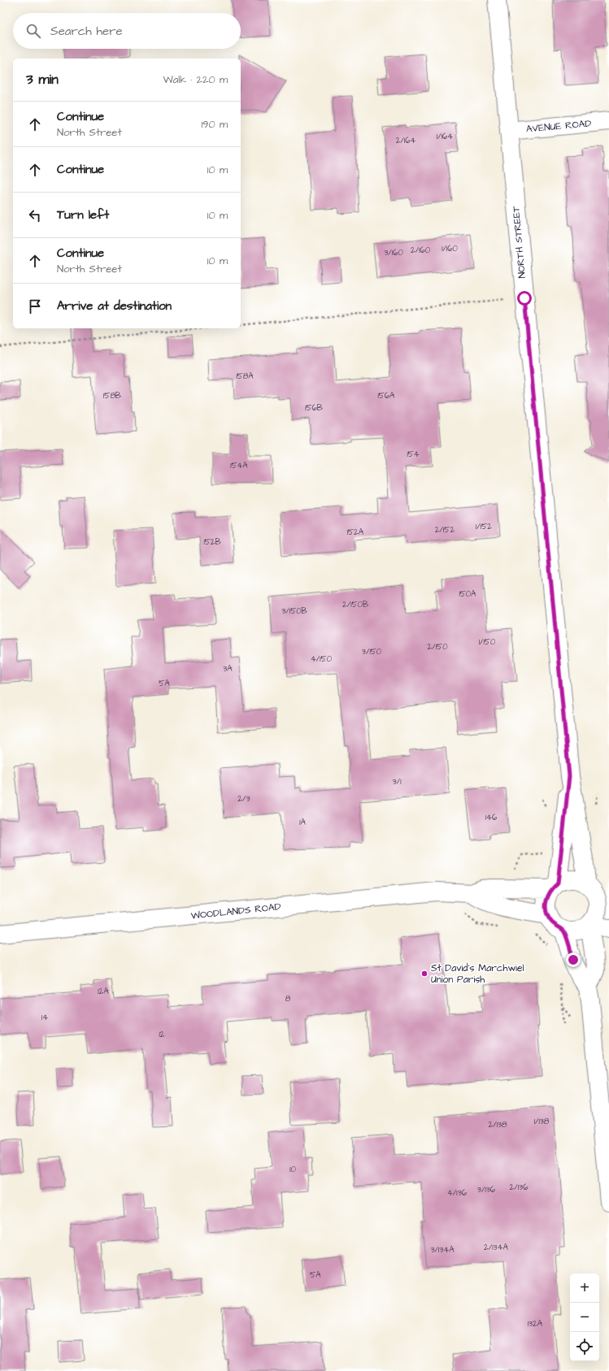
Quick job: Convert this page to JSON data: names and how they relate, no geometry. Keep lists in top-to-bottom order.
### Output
{
  "streets": {
    "street": ["AVENUE ROAD", "NORTH STREET", "WOODLANDS ROAD"]
  },
  "crossings": [
    ["AVENUE ROAD", "NORTH STREET"],
    ["NORTH STREET", "WOODLANDS ROAD"]
  ],
  "places": ["St David's Marchwiel Union Parish"],
  "house_numbers": [
    "1/164",
    "2/164",
    "1/160",
    "2/160",
    "3/160",
    "158A",
    "158B",
    "156A",
    "156B",
    "154",
    "154A",
    "1/152",
    "2/152",
    "152A",
    "152B",
    "150A",
    "2/150B",
    "3/150B",
    "1/150",
    "2/150",
    "3/150",
    "4/150",
    "3A",
    "5A",
    "3/1",
    "2/3",
    "146",
    "1A",
    "12A",
    "8",
    "14",
    "12",
    "1/138",
    "2/138",
    "10",
    "2/136",
    "3/136",
    "4/136",
    "2/134A",
    "3/134A",
    "5A",
    "132A"
  ],
  "page": {
    "search": "Search here",
    "heading": ["3 min", "Walk · 220 m"],
    "list": [
      ["Continue", "North Street", "190 m"],
      ["Continue", "10 m"],
      ["Turn left", "10 m"],
      ["Continue", "North Street", "10 m"],
      "Arrive at destination"
    ],
    "map_buttons": ["+", "−"]
  }
}
